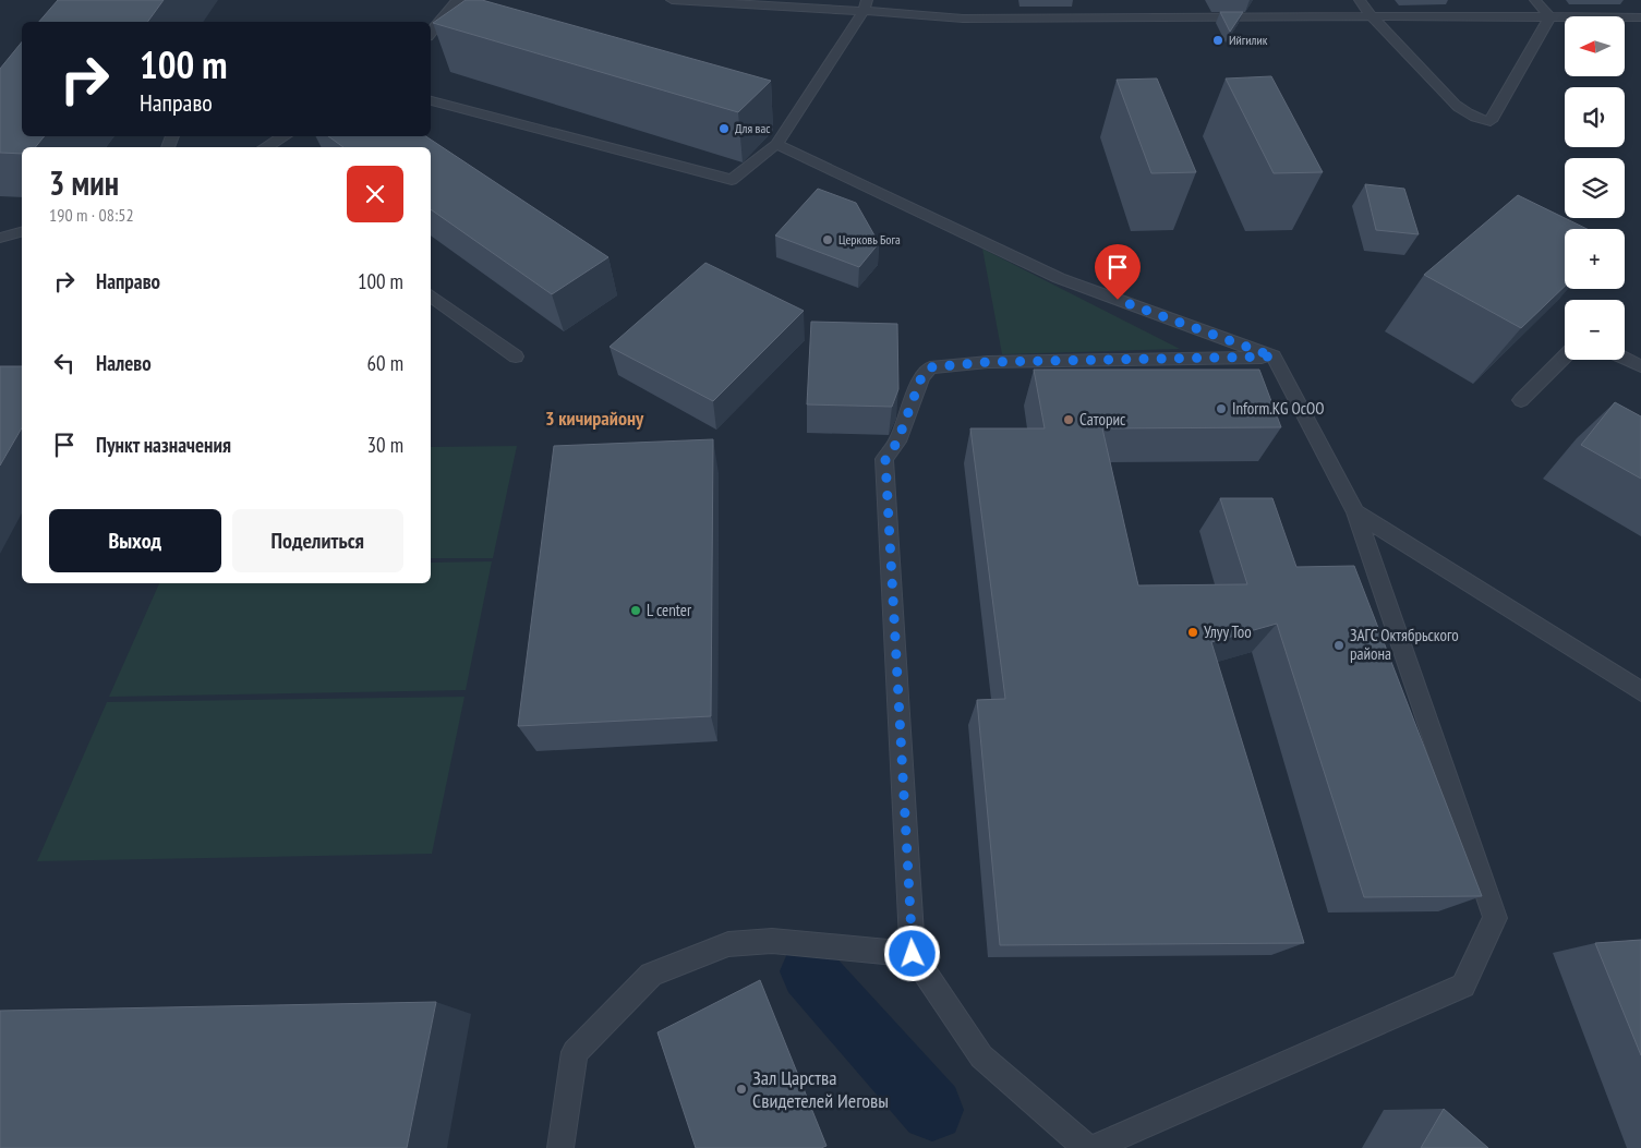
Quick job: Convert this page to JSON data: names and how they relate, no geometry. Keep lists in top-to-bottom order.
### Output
{
  "districts": ["3 кичирайону"],
  "places": [
    "Ийгилик",
    "Для вас",
    "Церковь Бога",
    "Inform.KG OcOO",
    "Саторис",
    "L center",
    "Улуу Тоо",
    "ЗАГС Октябрьского района",
    "Зал Царства Свидетелей Иеговы"
  ],
  "north": "left",
  "page": {
    "map_buttons": ["+", "−"],
    "turn": ["100 m", "Направо"],
    "heading": ["3 мин", "190 m · 08:52"],
    "list": [
      {
        "name": "Направо",
        "value": "100 m"
      },
      {
        "name": "Налево",
        "value": "60 m"
      },
      {
        "name": "Пункт назначения",
        "value": "30 m"
      }
    ],
    "buttons": ["Выход", "Поделиться"]
  }
}
